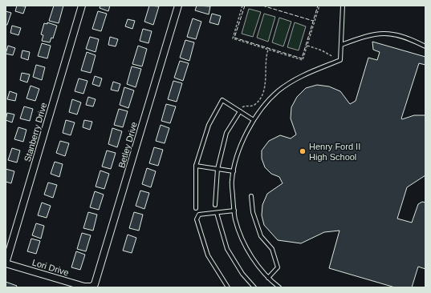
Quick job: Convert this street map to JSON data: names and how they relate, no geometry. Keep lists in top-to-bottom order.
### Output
{
  "streets": {
    "street": ["Stanberry Drive", "Betley Drive", "Lori Drive"]
  },
  "crossings": [
    ["Stanberry Drive", "Lori Drive"],
    ["Betley Drive", "Lori Drive"]
  ],
  "places": ["Henry Ford II High School"]
}
